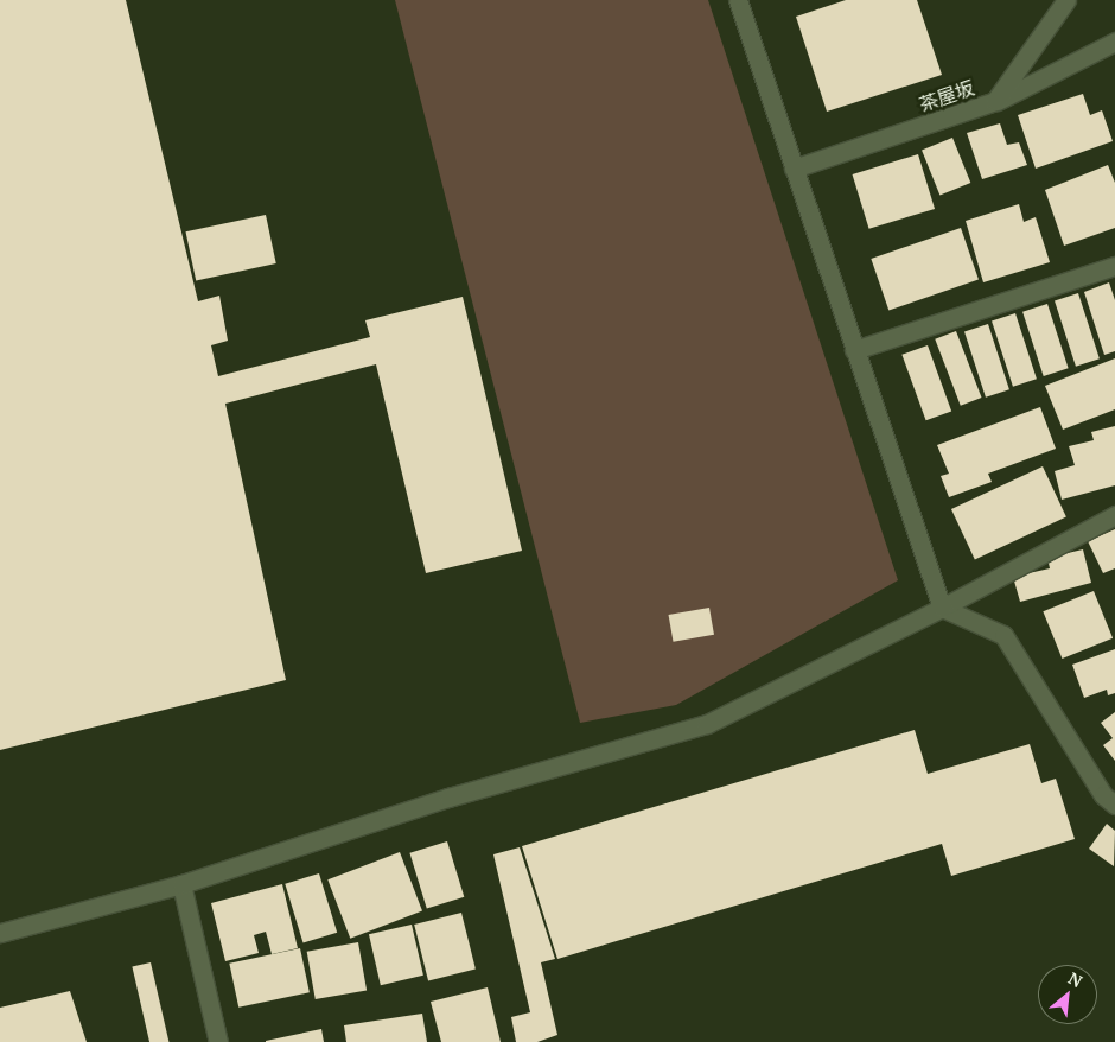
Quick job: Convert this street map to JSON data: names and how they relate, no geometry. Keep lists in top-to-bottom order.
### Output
{
  "streets": {
    "street": ["茶屋坂"]
  },
  "north": "top right"
}
